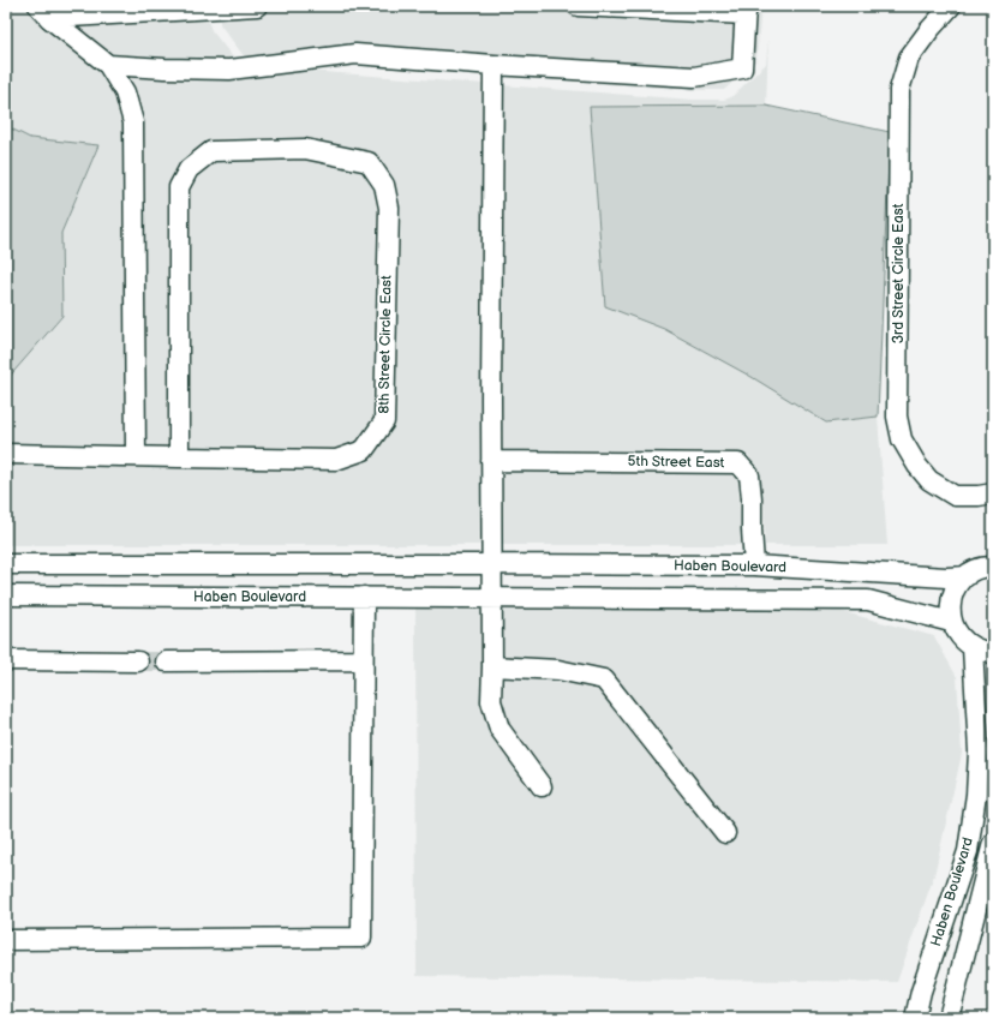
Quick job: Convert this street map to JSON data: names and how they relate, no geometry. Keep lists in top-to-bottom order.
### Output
{
  "streets": {
    "street": [
      "3rd Street Circle East",
      "8th Street Circle East",
      "5th Street East",
      "Haben Boulevard"
    ]
  },
  "crossings": [
    ["5th Street East", "Haben Boulevard"]
  ]
}
